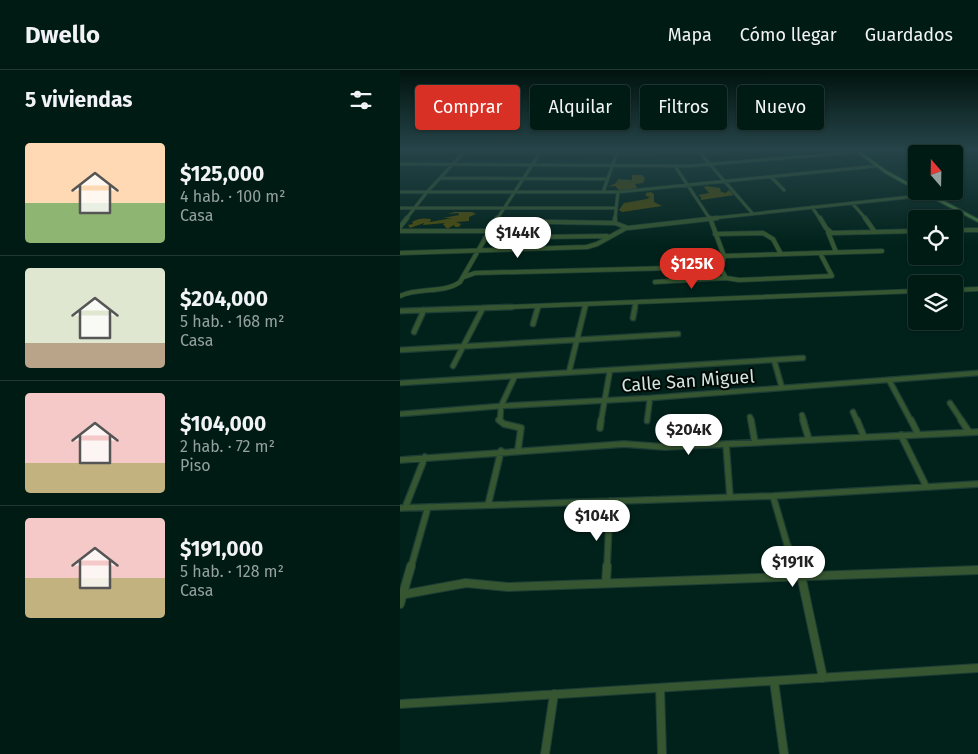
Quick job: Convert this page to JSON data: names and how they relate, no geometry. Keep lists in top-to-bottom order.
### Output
{
  "streets": {
    "street": ["Calle San Miguel"]
  },
  "north": "top",
  "page": {
    "header": "Dwello",
    "nav": ["Mapa", "Cómo llegar", "Guardados"],
    "heading": "5 viviendas",
    "chip": [
      "Comprar",
      "Alquilar",
      "Filtros",
      "Nuevo"
    ],
    "list": [
      {
        "name": "$125,000",
        "note": "4 hab. · 100 m² · Casa"
      },
      {
        "name": "$204,000",
        "note": "5 hab. · 168 m² · Casa"
      },
      {
        "name": "$104,000",
        "note": "2 hab. · 72 m² · Piso"
      },
      {
        "name": "$191,000",
        "note": "5 hab. · 128 m² · Casa"
      }
    ],
    "price": [
      "$144K",
      "$125K",
      "$204K",
      "$104K",
      "$191K"
    ]
  }
}
